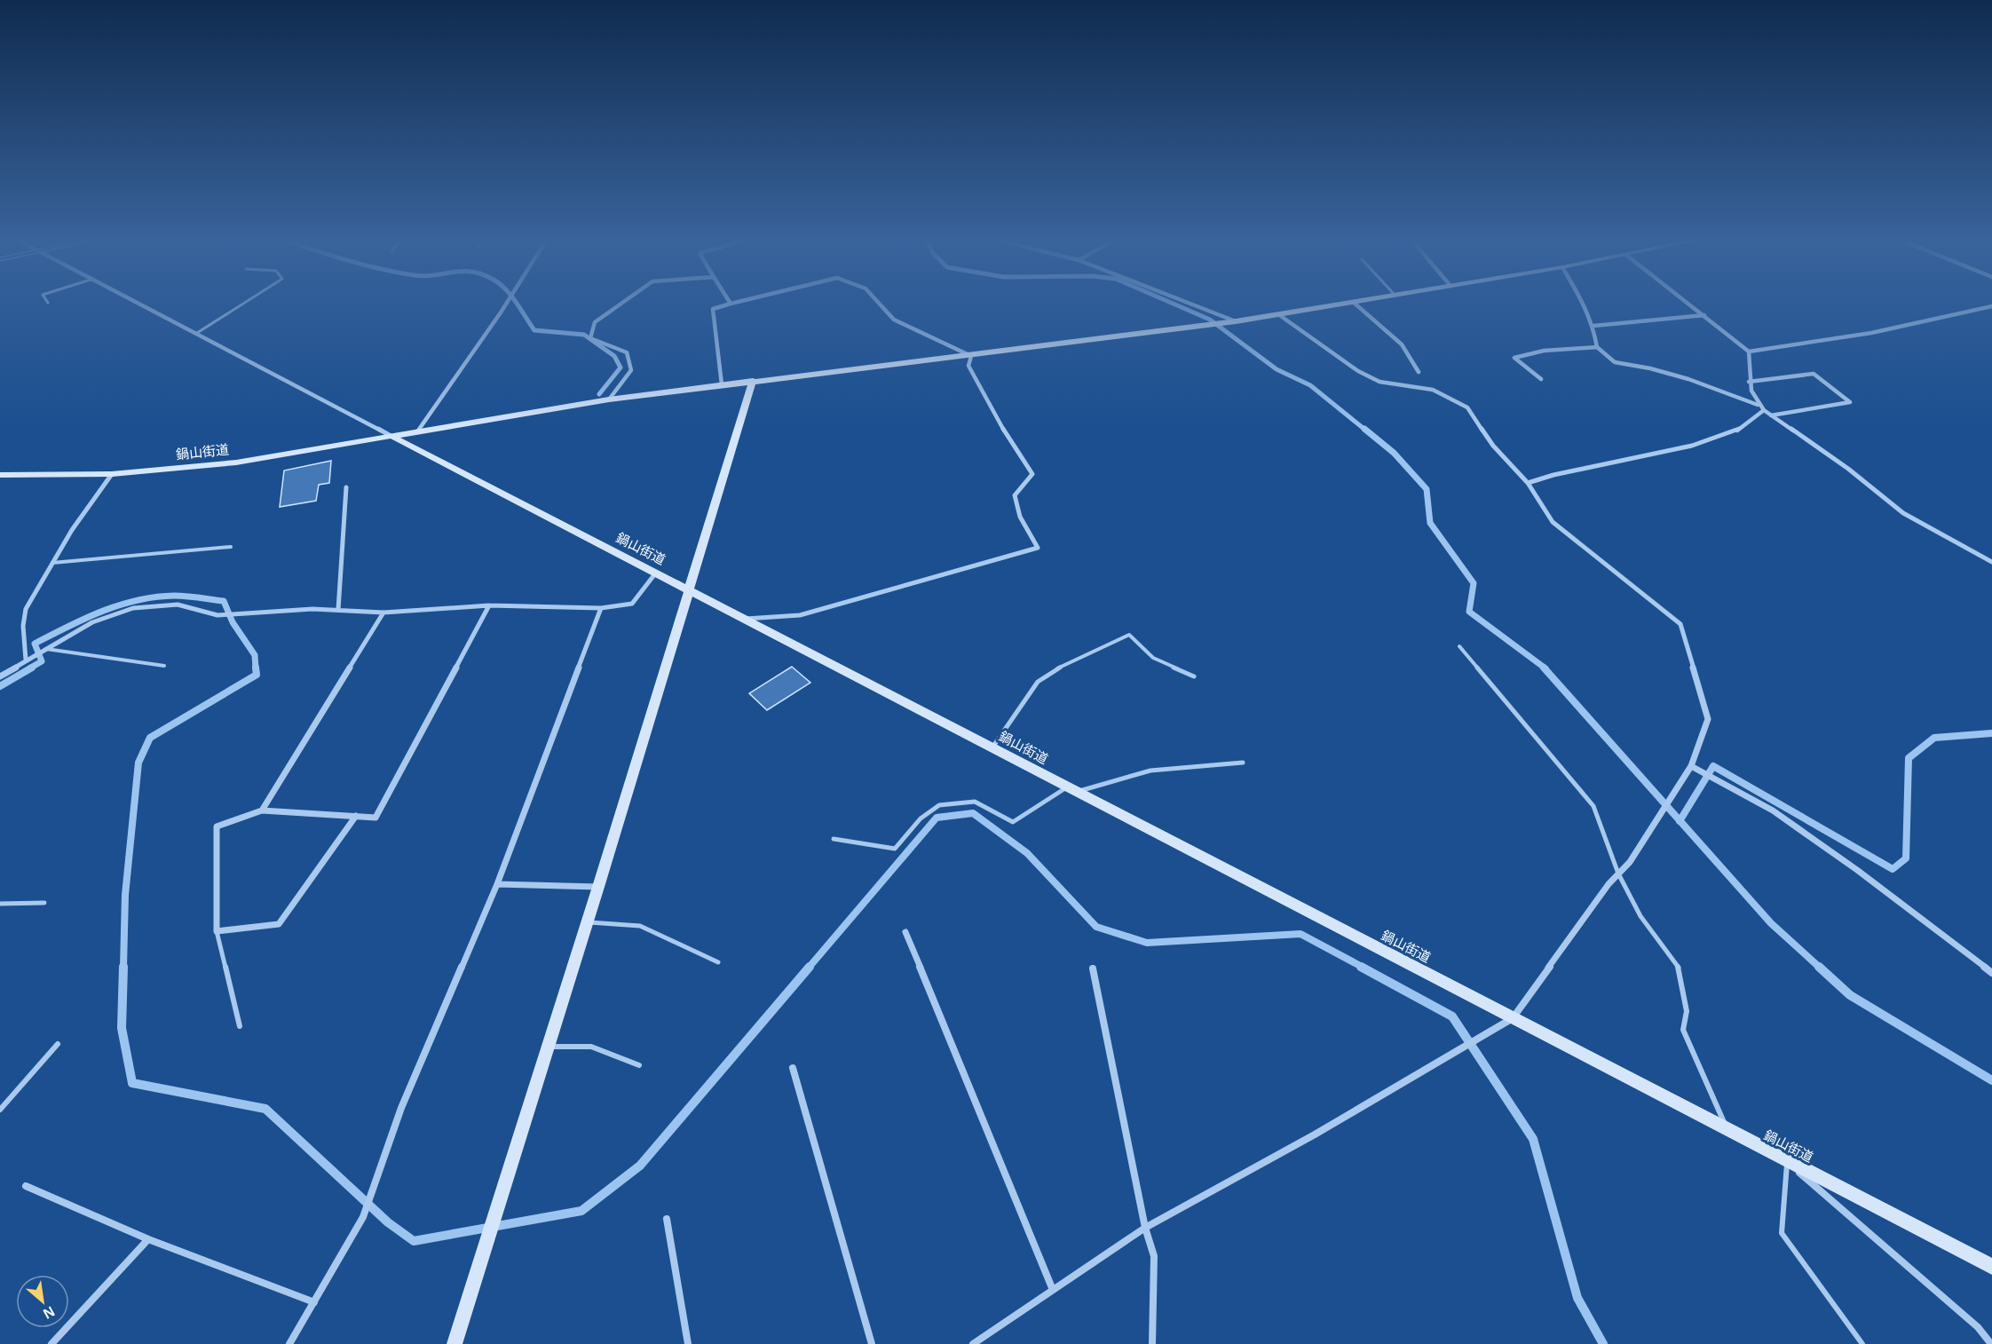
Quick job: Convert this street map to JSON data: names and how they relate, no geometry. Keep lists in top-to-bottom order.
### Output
{
  "streets": {
    "street": ["鍋山街道"]
  },
  "north": "bottom right"
}
